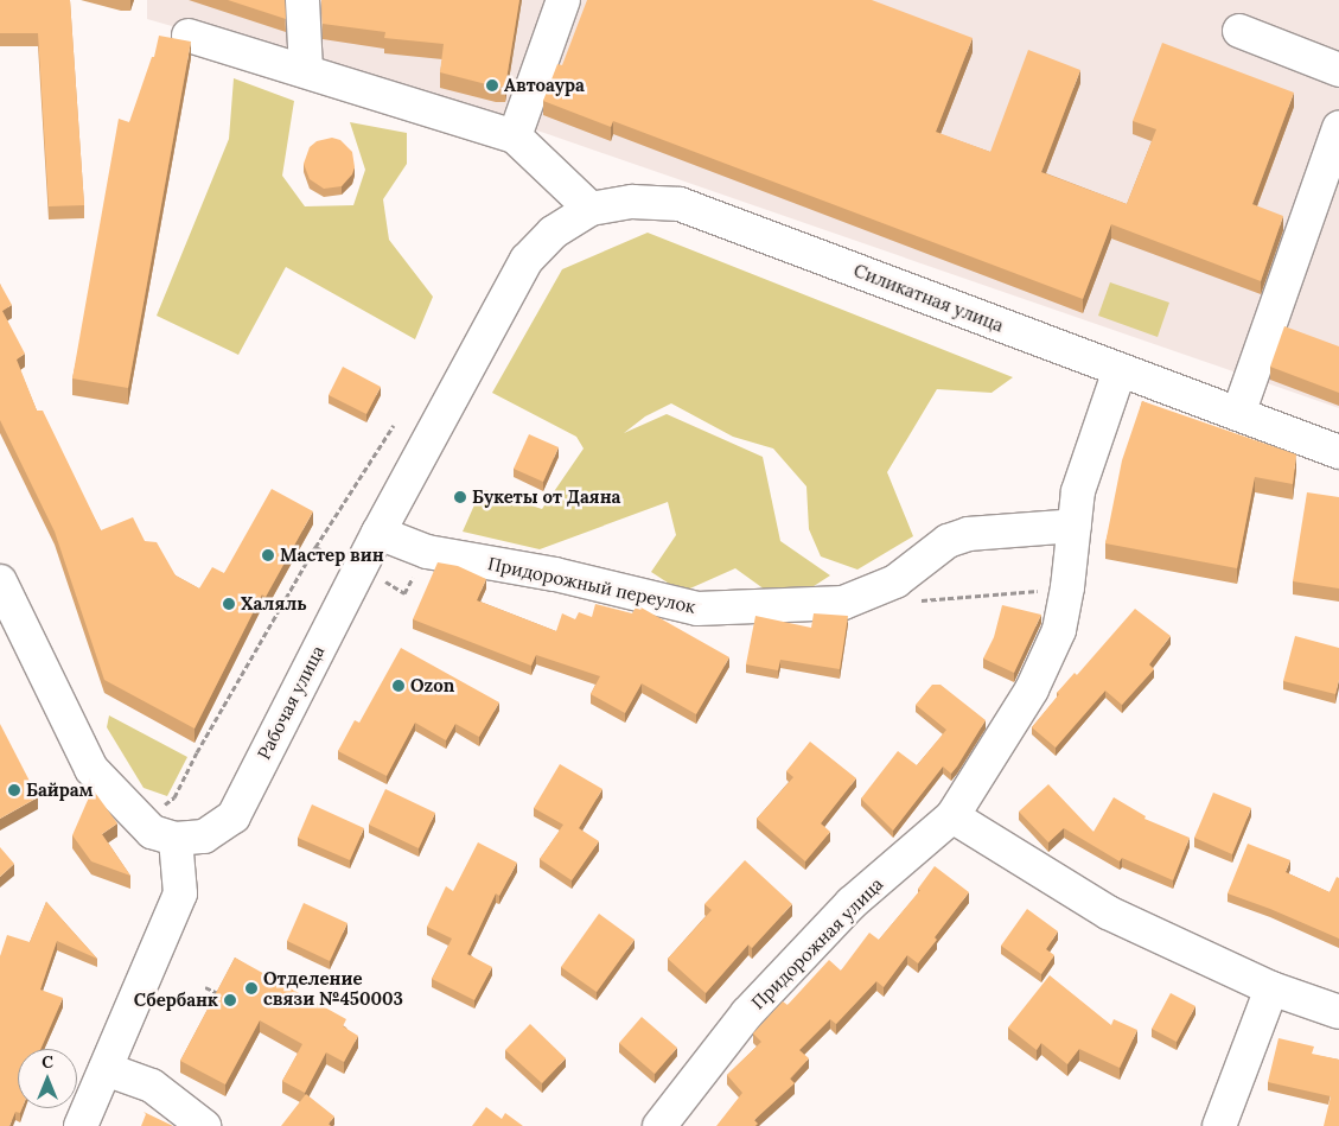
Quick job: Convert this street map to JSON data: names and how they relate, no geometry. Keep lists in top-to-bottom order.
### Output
{
  "streets": {
    "street": [
      "Силикатная улица",
      "Придорожный переулок",
      "Рабочая улица",
      "Придорожная улица"
    ]
  },
  "crossings": [
    ["Силикатная улица", "Рабочая улица"],
    ["Силикатная улица", "Придорожная улица"],
    ["Придорожный переулок", "Рабочая улица"],
    ["Придорожный переулок", "Придорожная улица"]
  ],
  "places": [
    "Автоаура",
    "Букеты от Даяна",
    "Мастер вин",
    "Халяль",
    "Ozon",
    "Байрам",
    "Отделение связи №450003",
    "Сбербанк"
  ],
  "north": "top"
}
